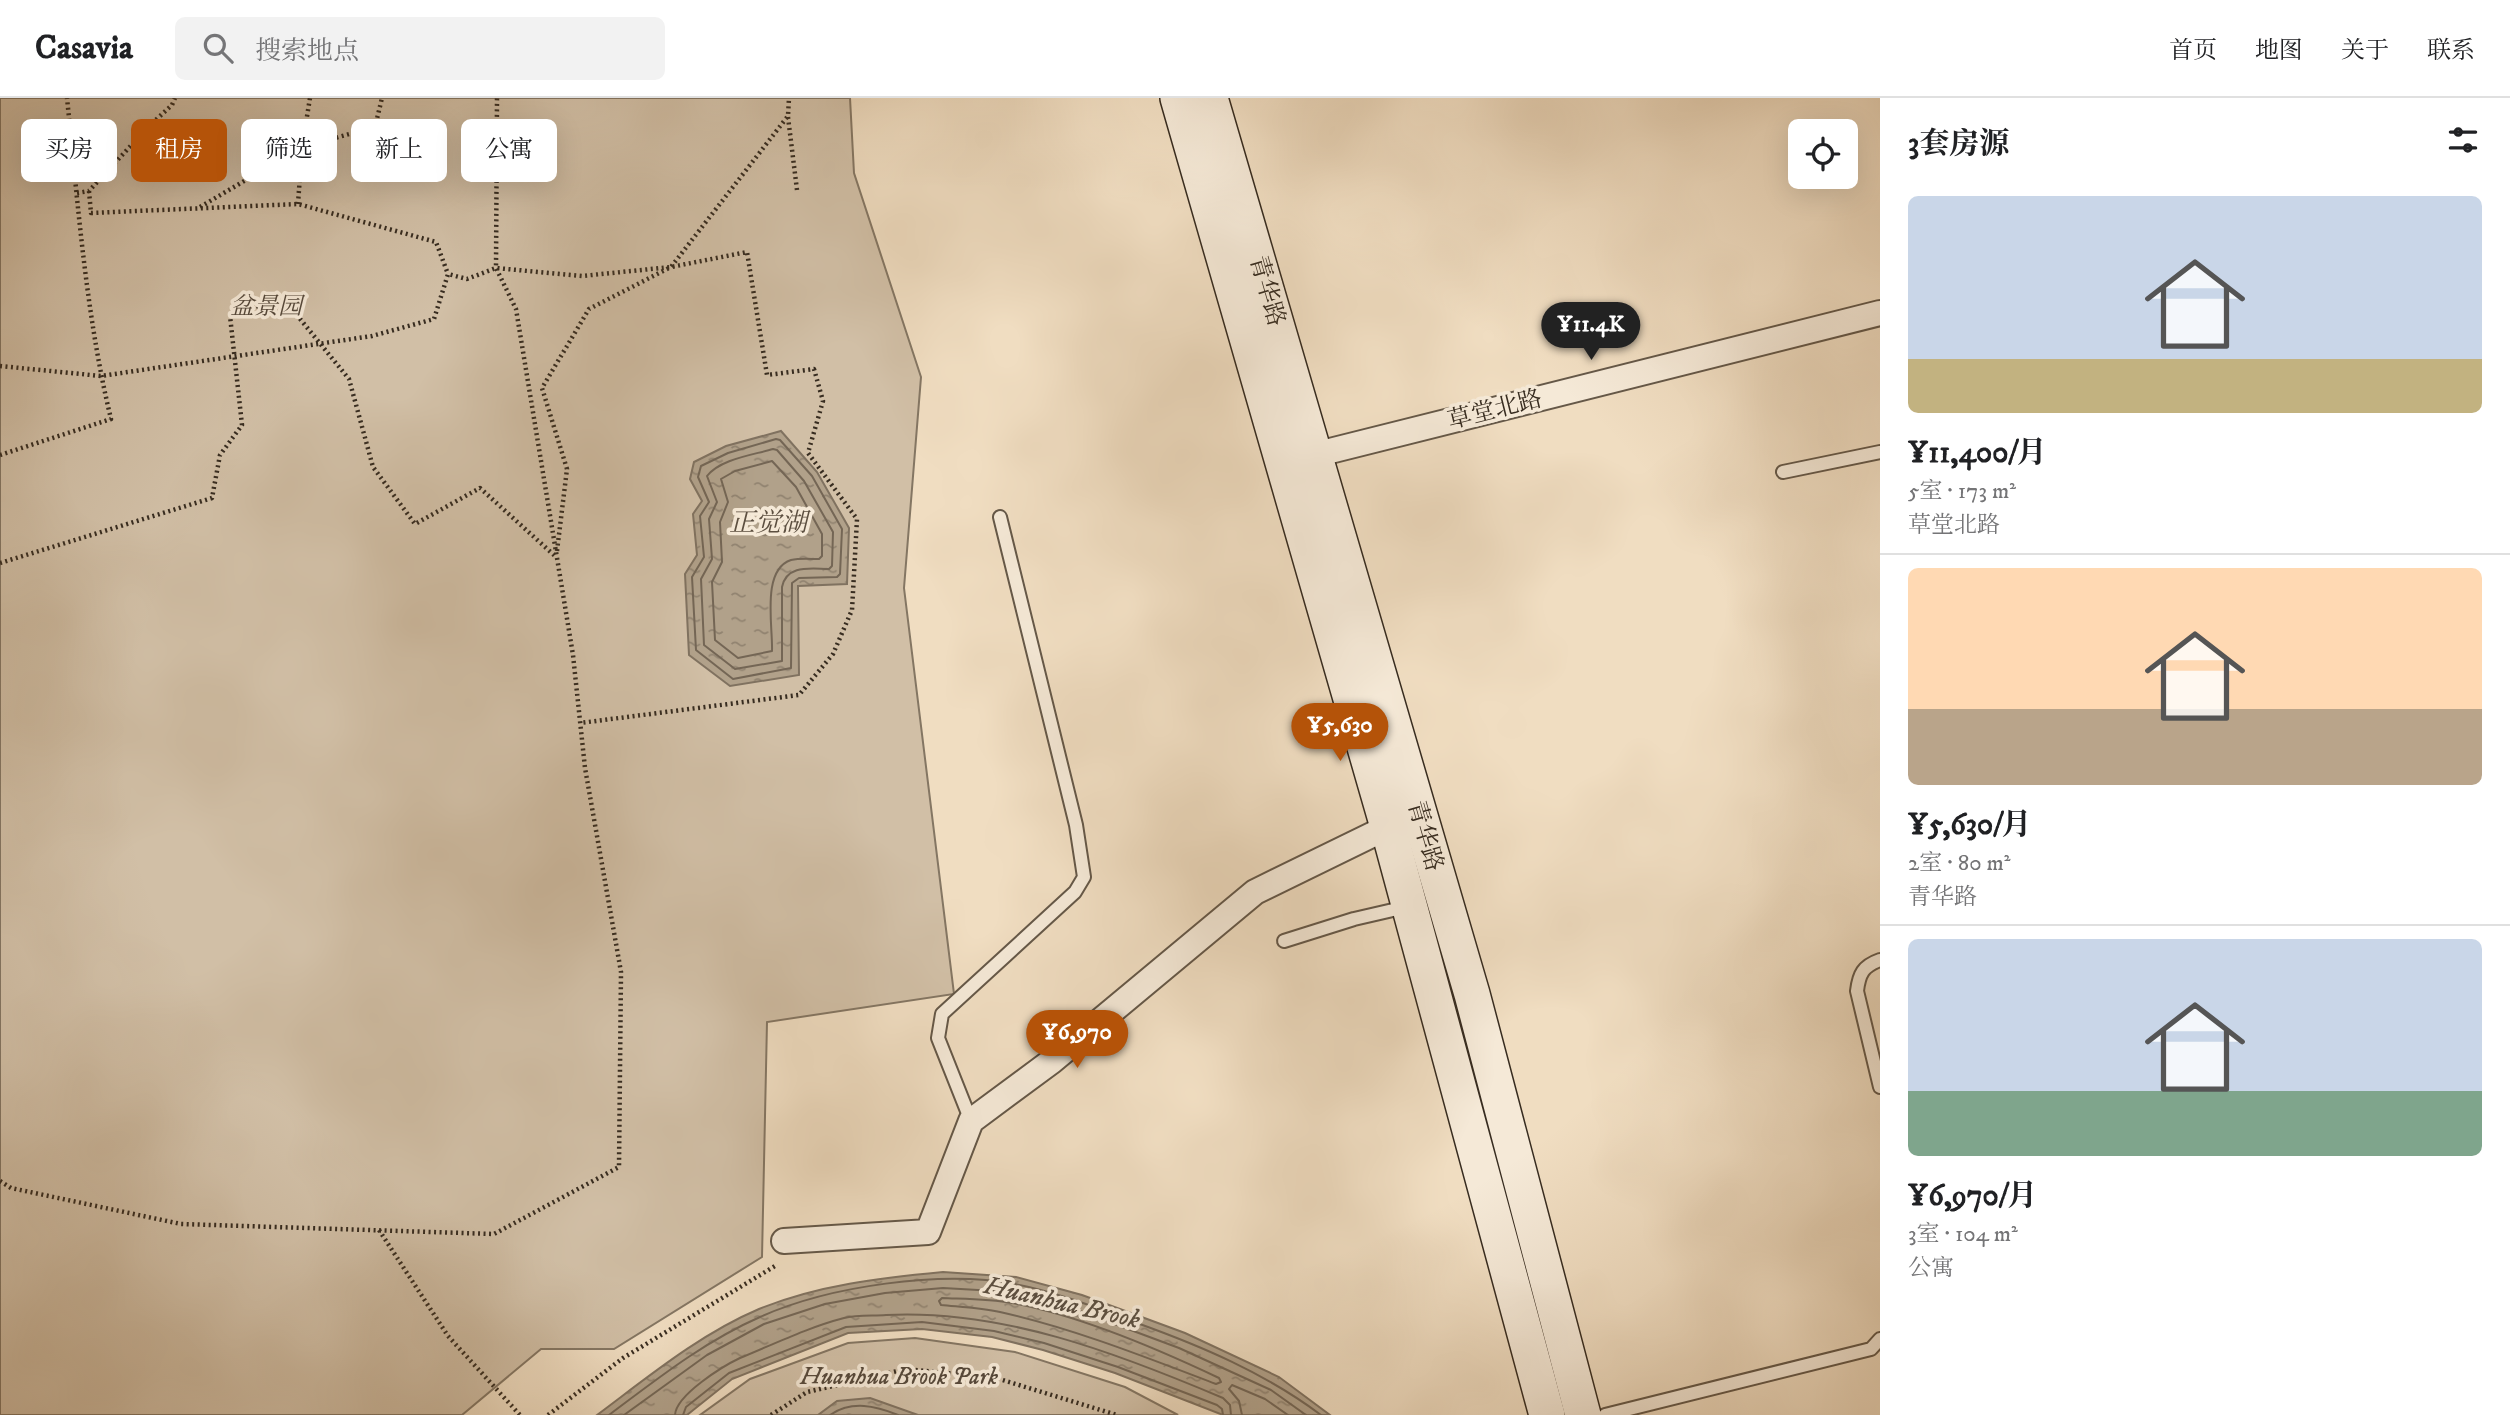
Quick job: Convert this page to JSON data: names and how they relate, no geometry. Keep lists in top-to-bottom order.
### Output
{
  "streets": {
    "main road": ["青华路"],
    "street": ["草堂北路"]
  },
  "crossings": [
    ["青华路", "草堂北路"]
  ],
  "water": ["正觉湖", "Huanhua Brook"],
  "parks": ["盆景园", "Huanhua Brook Park"],
  "page": {
    "header": "Casavia",
    "search": "搜索地点",
    "nav": [
      "首页",
      "地图",
      "关于",
      "联系"
    ],
    "heading": "3套房源",
    "chip": [
      "买房",
      "租房",
      "筛选",
      "新上",
      "公寓"
    ],
    "list": [
      {
        "name": "¥11,400/月",
        "note": "5室 · 173 m² · 草堂北路"
      },
      {
        "name": "¥5,630/月",
        "note": "2室 · 80 m² · 青华路"
      },
      {
        "name": "¥6,970/月",
        "note": "3室 · 104 m² · 公寓"
      }
    ],
    "price": ["¥11.4K", "¥5,630", "¥6,970"]
  }
}
